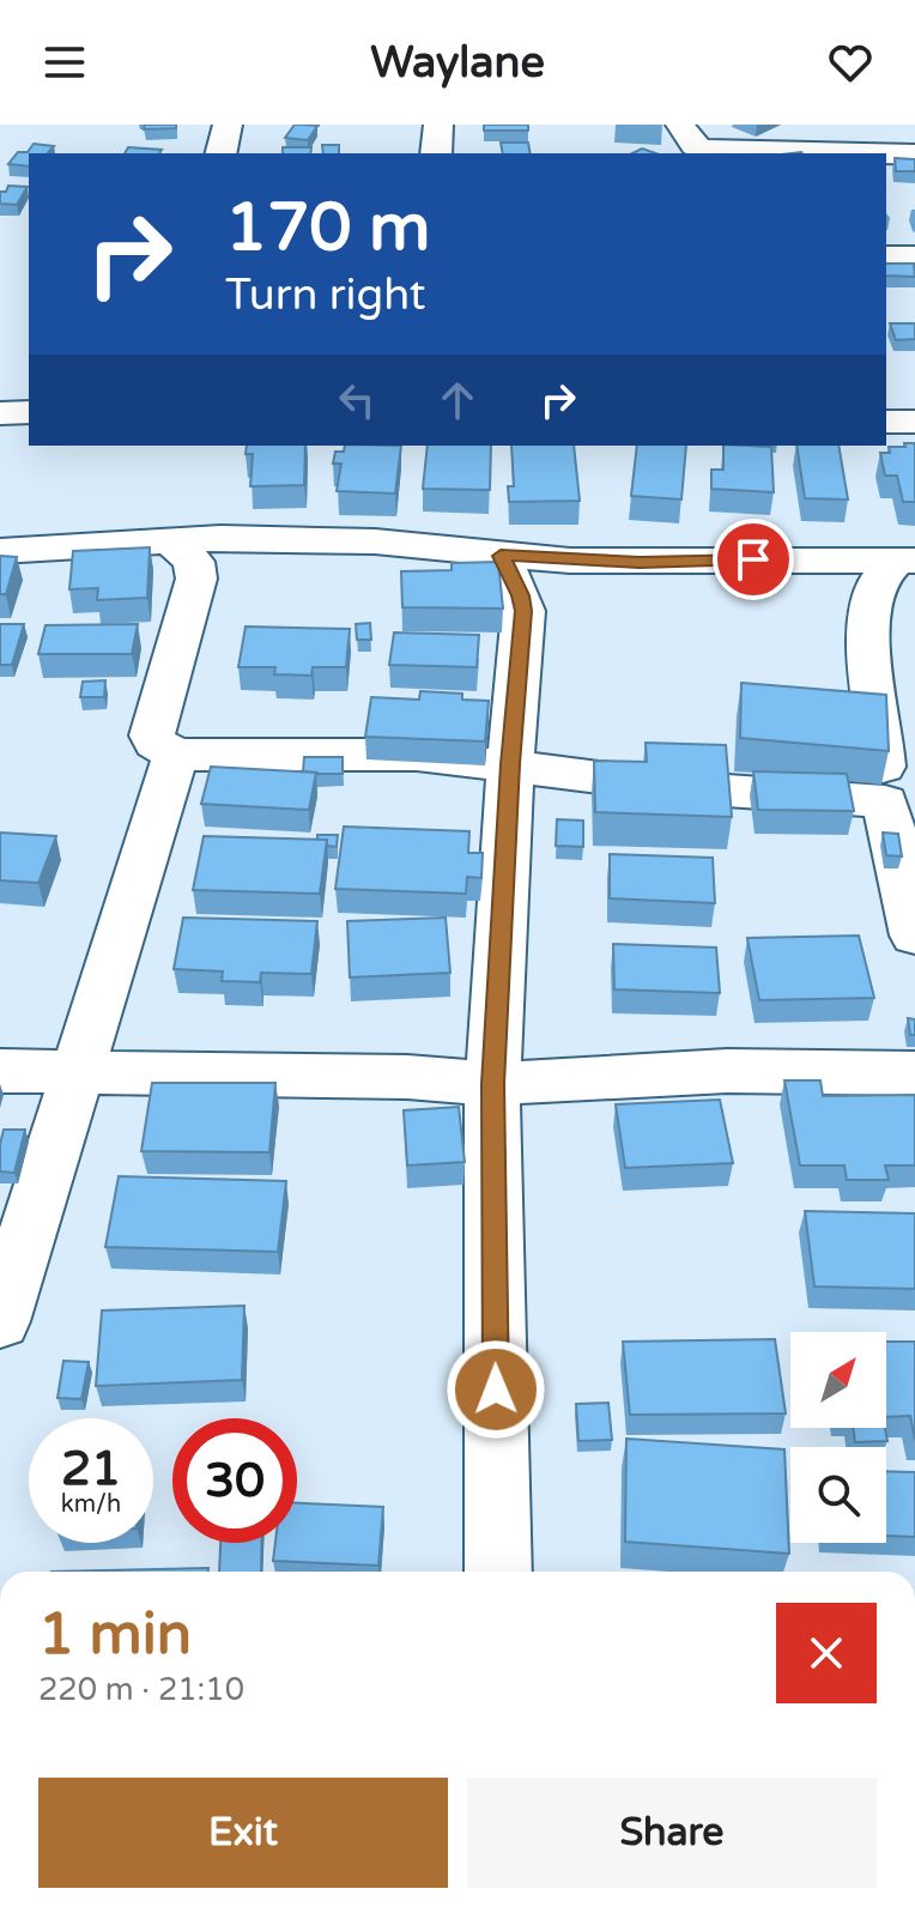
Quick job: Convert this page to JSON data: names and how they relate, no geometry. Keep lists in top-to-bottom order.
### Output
{
  "north": "top right",
  "page": {
    "header": "Waylane",
    "turn": ["170 m", "Turn right"],
    "speed": "21 km/h",
    "limit": "30",
    "heading": ["1 min", "220 m · 21:10"],
    "buttons": ["Exit", "Share"]
  }
}
